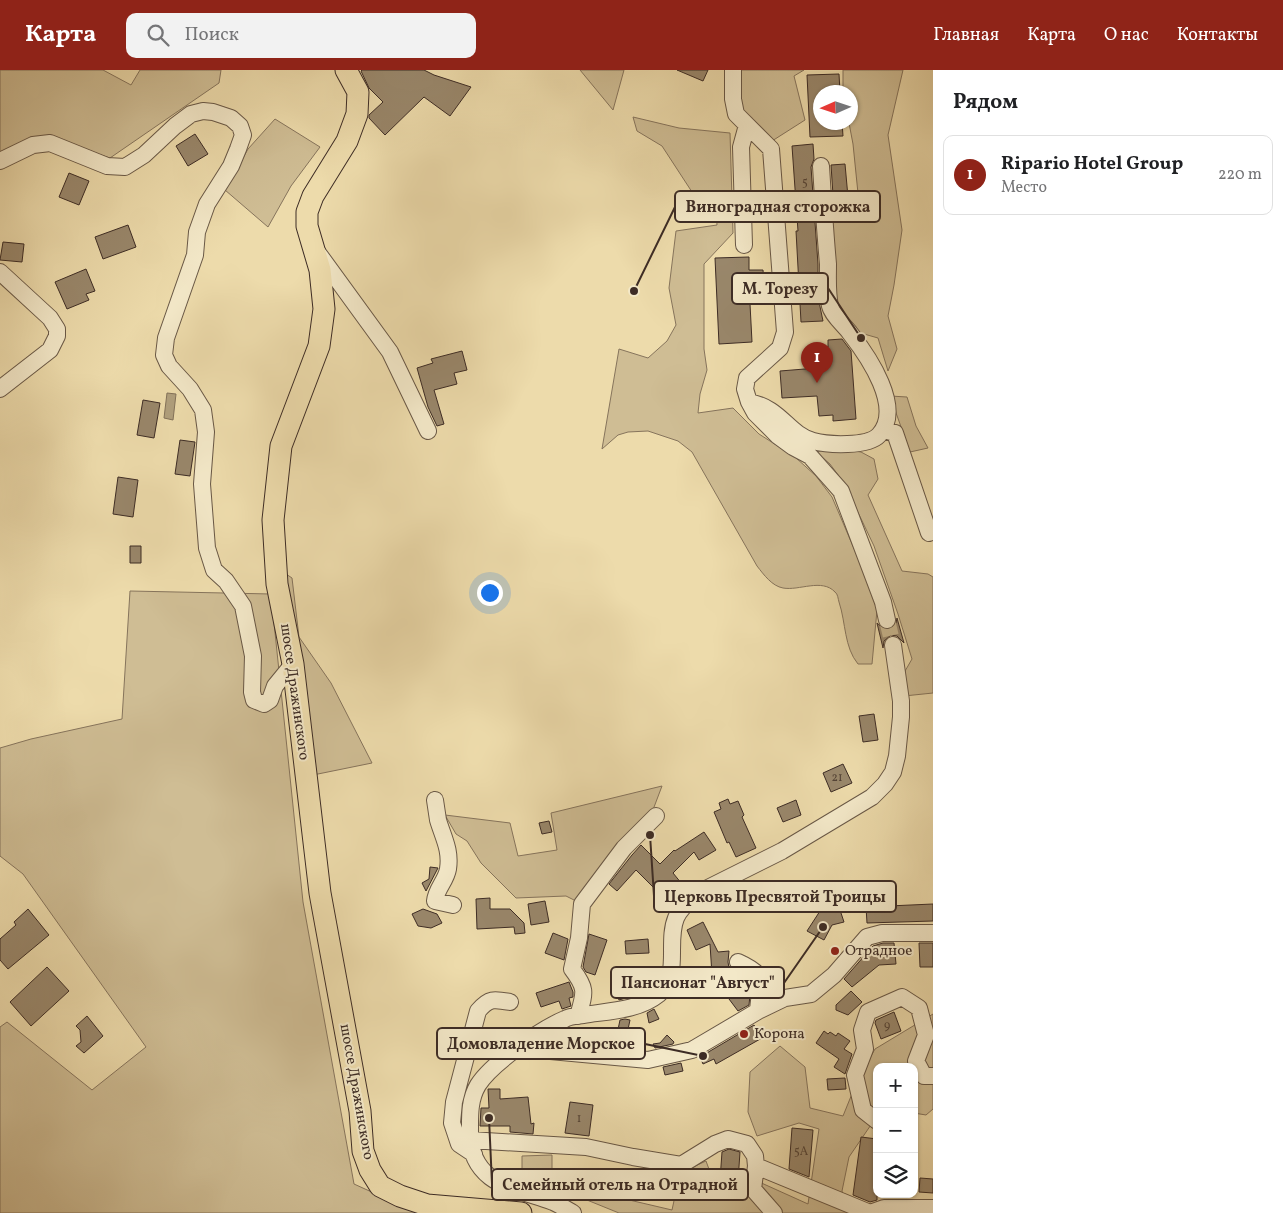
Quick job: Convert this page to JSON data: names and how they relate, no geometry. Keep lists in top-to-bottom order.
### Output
{
  "streets": {
    "main road": ["шоссе Дражинского"]
  },
  "places": [
    "Виноградная сторожка",
    "М. Торезу",
    "Церковь Пресвятой Троицы",
    "Пансионат \"Август\"",
    "Отрадное",
    "Корона",
    "Домовладение Морское",
    "Семейный отель на Отрадной"
  ],
  "house_numbers": [
    "5",
    "21",
    "9",
    "1",
    "5А"
  ],
  "north": "left",
  "page": {
    "header": "Карта",
    "search": "Поиск",
    "nav": [
      "Главная",
      "Карта",
      "О нас",
      "Контакты"
    ],
    "heading": "Рядом",
    "list": [
      {
        "mark": "1",
        "name": "Ripario Hotel Group",
        "note": "Место",
        "value": "220 m"
      }
    ],
    "pins": "1",
    "map_buttons": ["+", "−"]
  }
}
